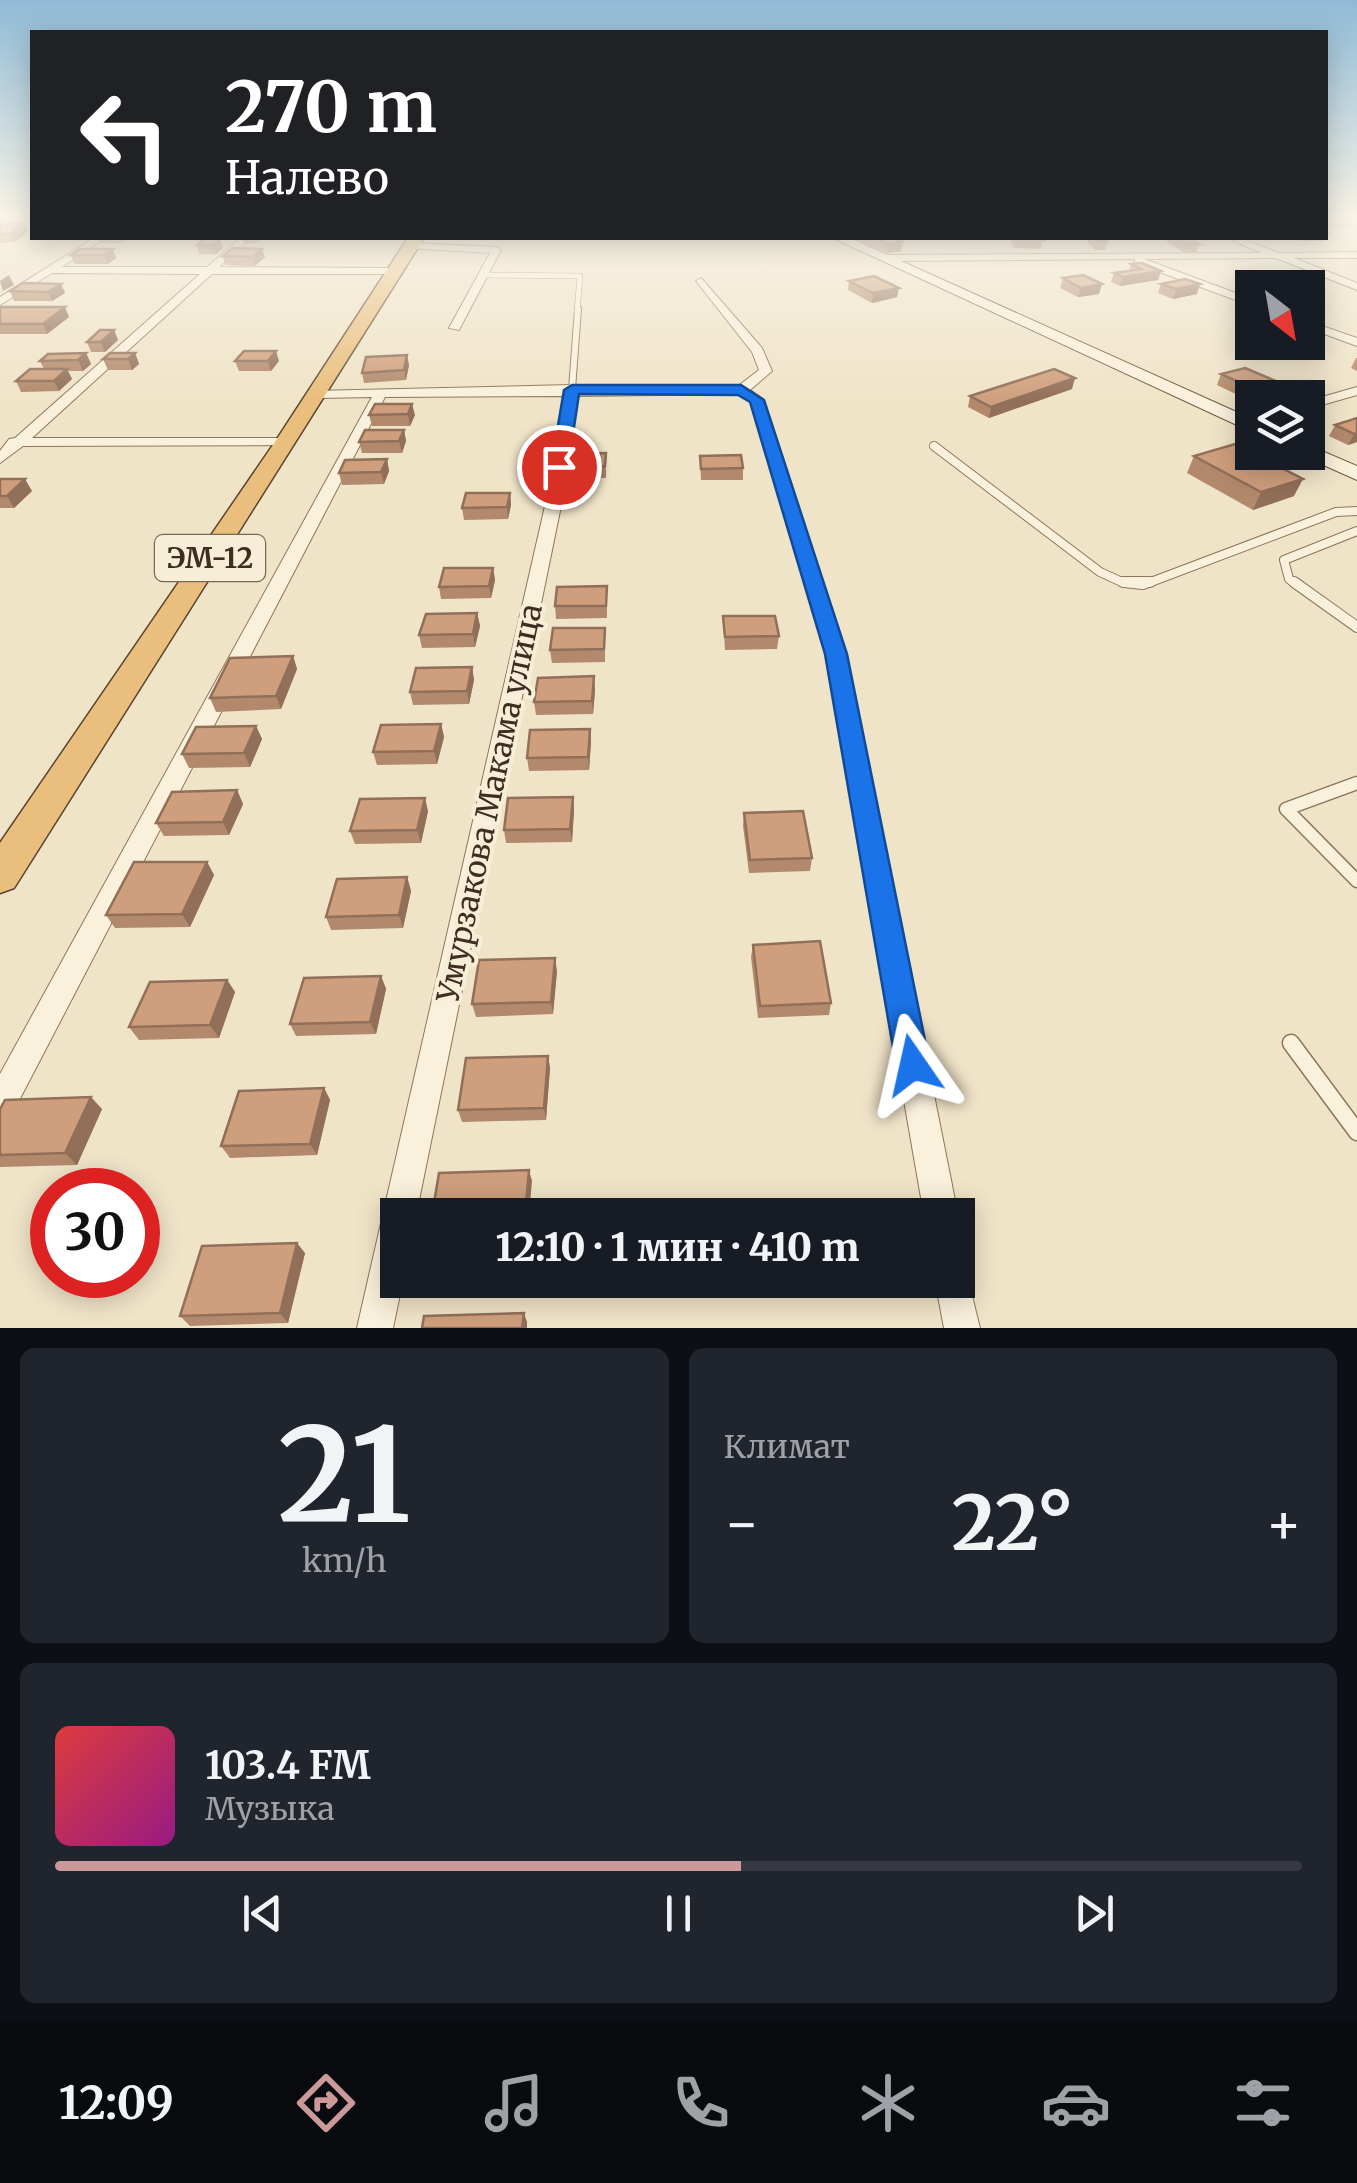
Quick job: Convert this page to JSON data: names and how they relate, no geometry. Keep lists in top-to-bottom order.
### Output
{
  "streets": {
    "highway": ["ЭМ-12"],
    "street": ["Умурзакова Макама улица"]
  },
  "north": "bottom right",
  "page": {
    "turn": ["270 m", "Налево"],
    "limit": "30",
    "trip": "12:10 · 1 мин · 410 m",
    "tile": [
      ["21", "km/h"],
      "Климат"
    ],
    "heat": ["−", "22°", "+"],
    "song": ["103.4 FM", "Музыка"],
    "tabs": "12:09"
  }
}
